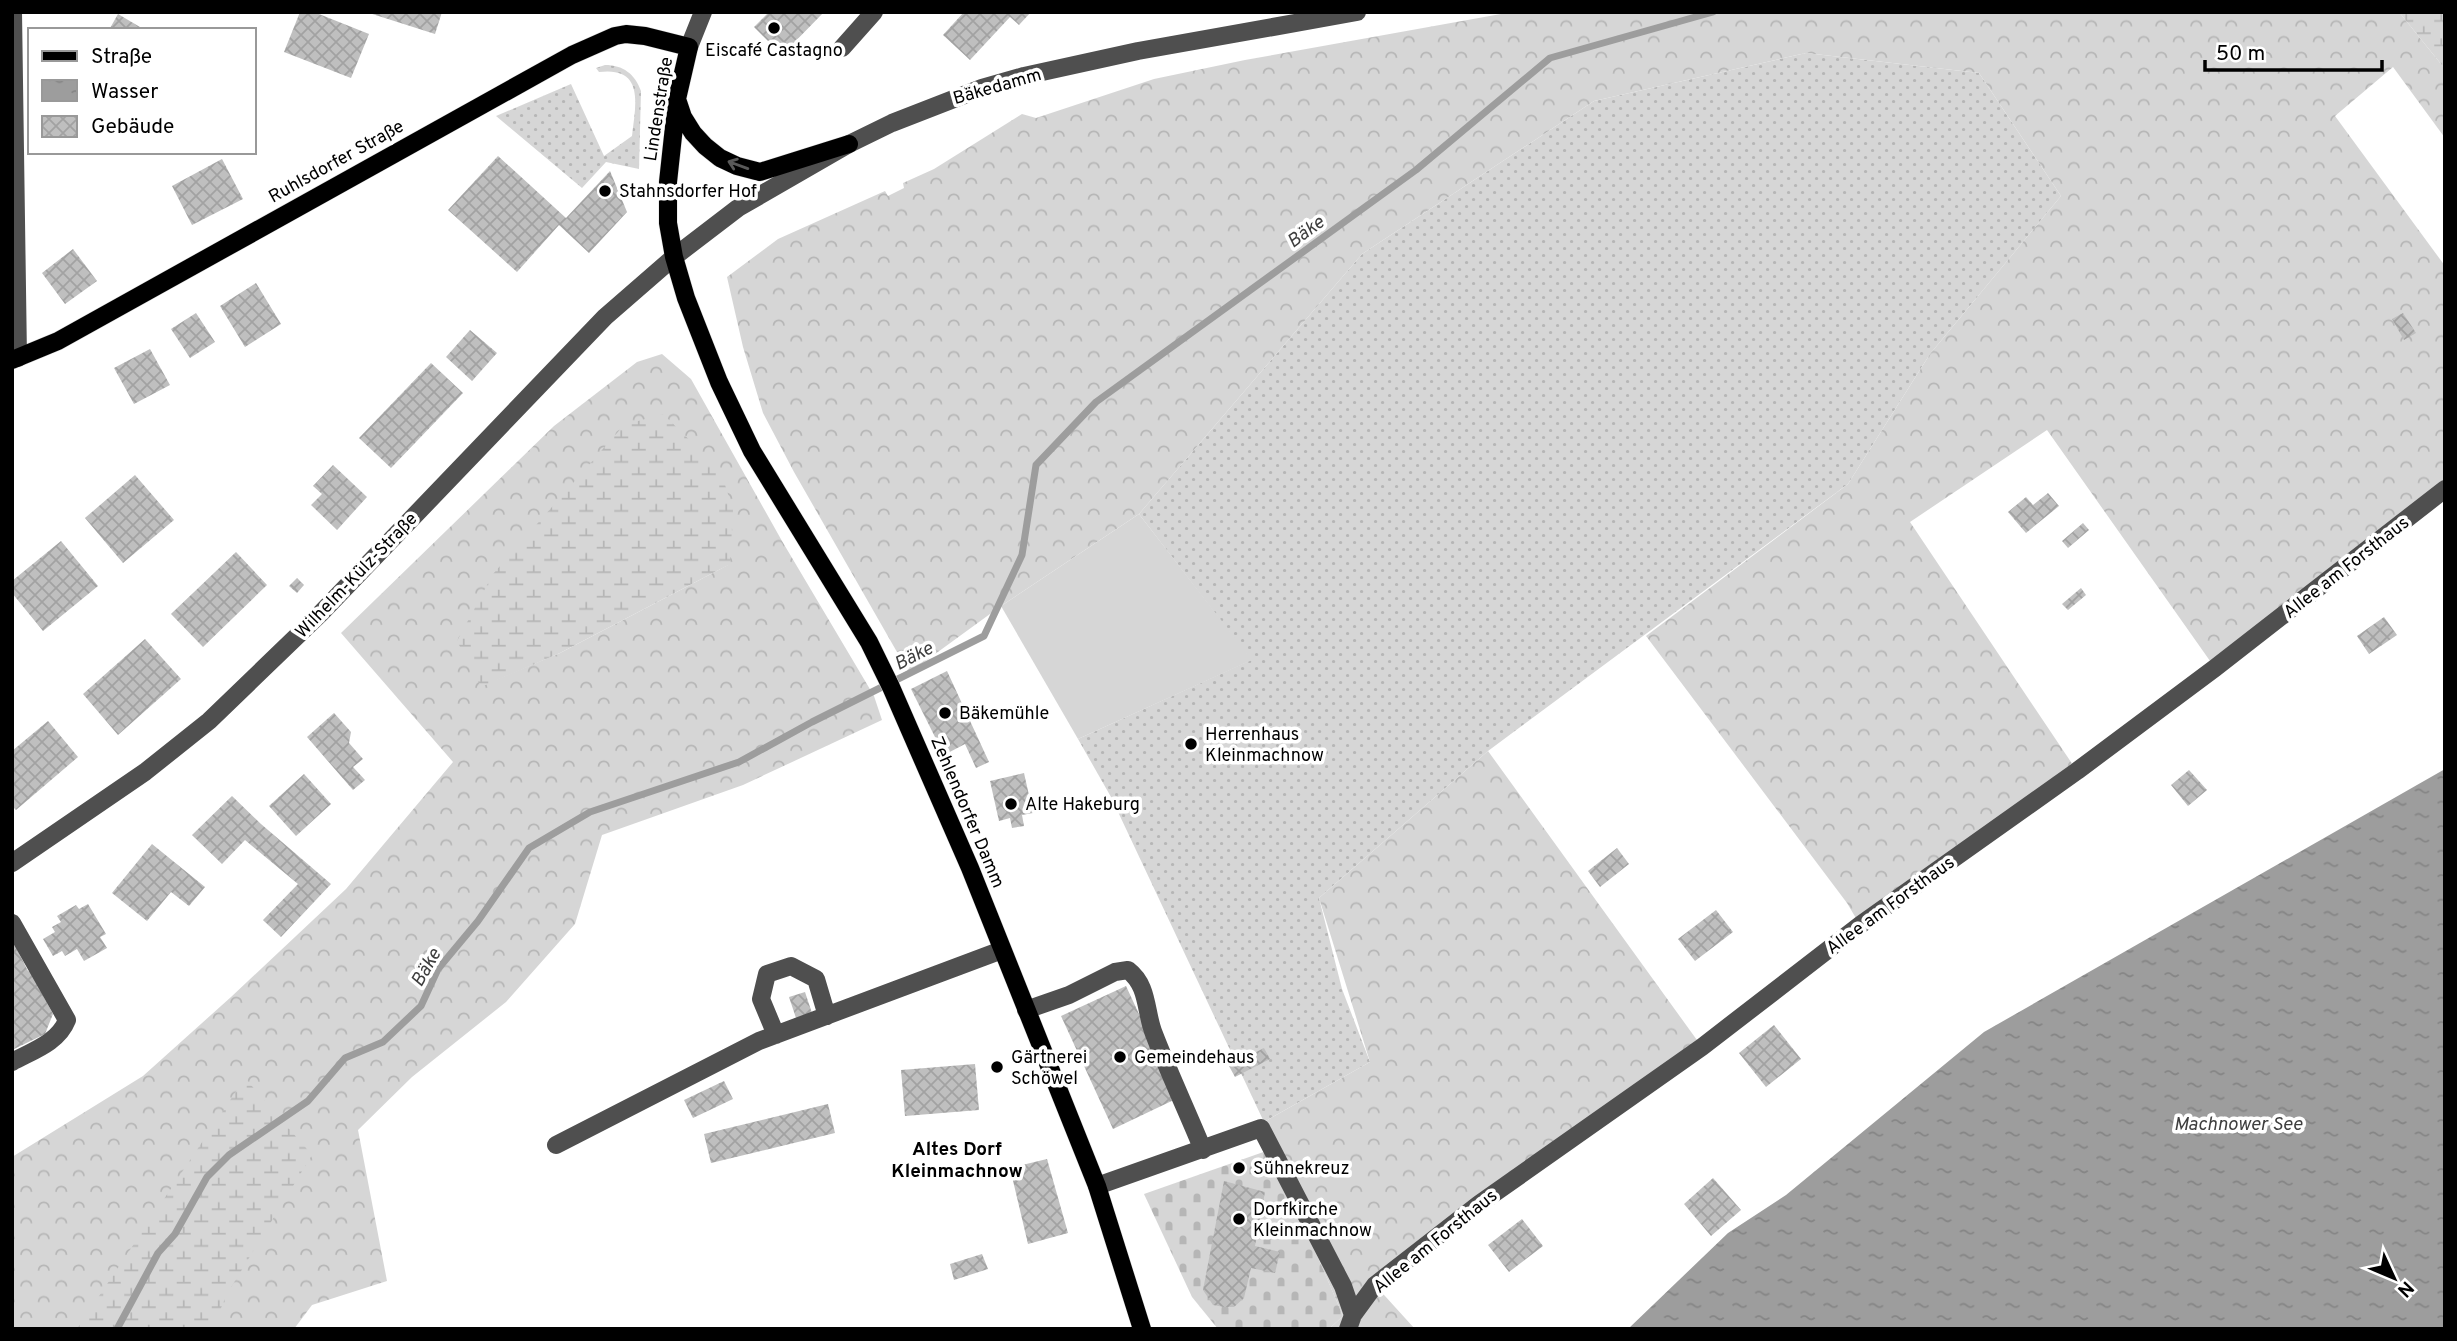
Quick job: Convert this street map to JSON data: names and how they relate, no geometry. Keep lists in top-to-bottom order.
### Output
{
  "streets": {
    "main road": ["Lindenstraße", "Ruhlsdorfer Straße", "Zehlendorfer Damm"],
    "street": ["Bäkedamm", "Allee am Forsthaus", "Wilhelm-Külz-Straße"]
  },
  "crossings": [
    ["Bäkedamm", "Lindenstraße"],
    ["Bäkedamm", "Wilhelm-Külz-Straße"],
    ["Bäkedamm", "Zehlendorfer Damm"],
    ["Lindenstraße", "Ruhlsdorfer Straße"],
    ["Lindenstraße", "Wilhelm-Külz-Straße"],
    ["Lindenstraße", "Zehlendorfer Damm"],
    ["Wilhelm-Külz-Straße", "Zehlendorfer Damm"]
  ],
  "districts": ["Altes Dorf Kleinmachnow"],
  "water": ["Bäke", "Machnower See"],
  "places": [
    "Eiscafé Castagno",
    "Stahnsdorfer Hof",
    "Bäkemühle",
    "Herrenhaus Kleinmachnow",
    "Alte Hakeburg",
    "Gemeindehaus",
    "Gärtnerei Schöwel",
    "Sühnekreuz",
    "Dorfkirche Kleinmachnow"
  ],
  "legend": ["Straße", "Wasser", "Gebäude"],
  "scale_bar": "50 m",
  "north": "bottom right"
}
